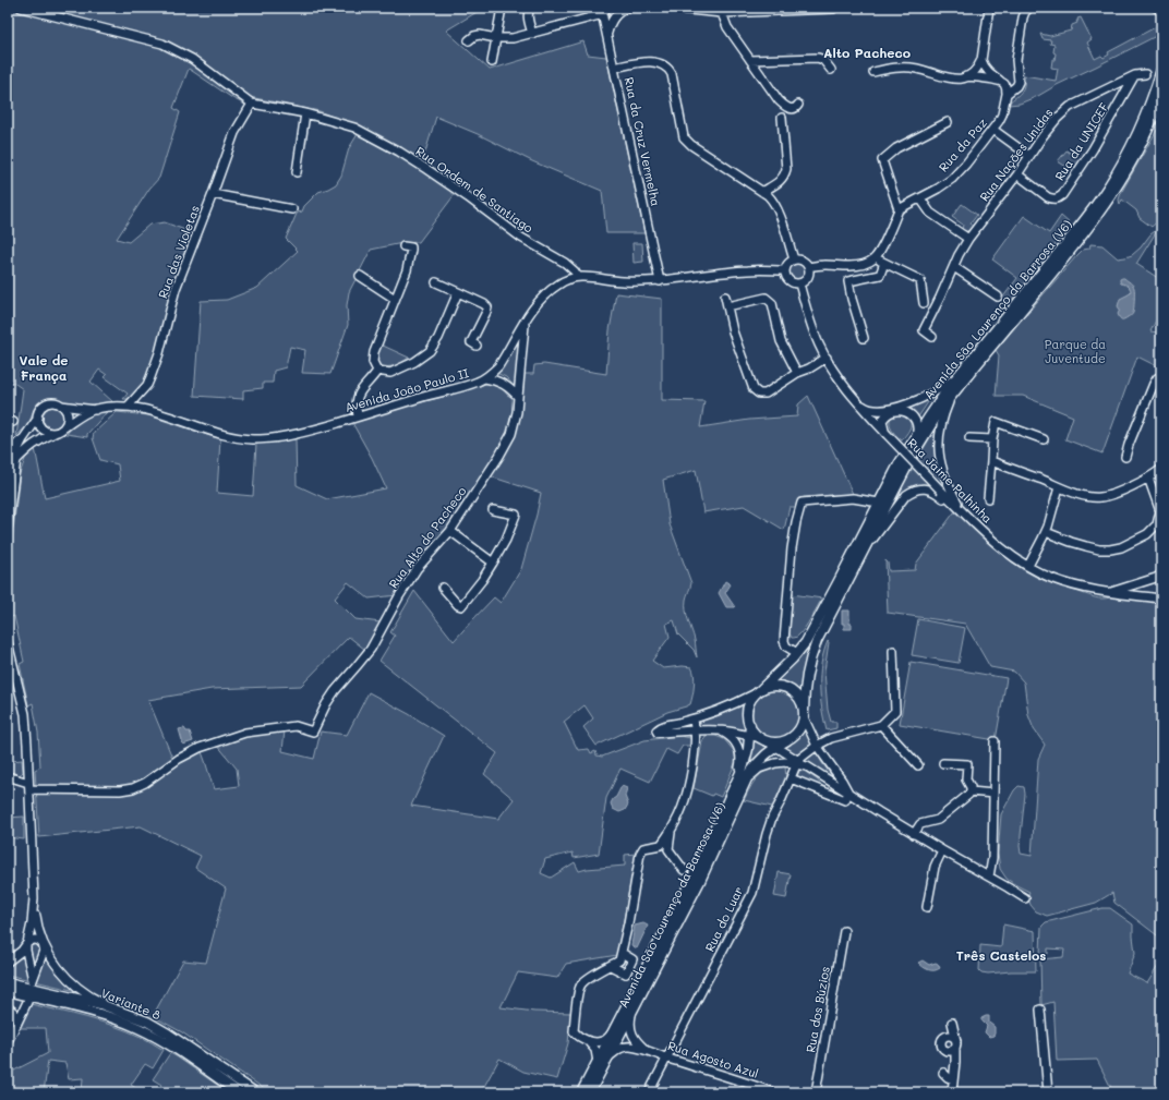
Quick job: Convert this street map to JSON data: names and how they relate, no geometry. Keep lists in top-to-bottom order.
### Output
{
  "streets": {
    "main road": ["Avenida São Lourenço da Barrosa (V6)", "Variante 8"],
    "street": [
      "Rua da Cruz Vermelha",
      "Rua da UNICEF",
      "Rua da Paz",
      "Rua Nações Unidas",
      "Rua Ordem de Santiago",
      "Rua das Violetas",
      "Avenida João Paulo II",
      "Rua Jaime Palhinha",
      "Rua Alto do Pacheco",
      "Rua do Luar",
      "Rua dos Búzios",
      "Rua Agosto Azul"
    ]
  },
  "crossings": [
    ["Rua da Cruz Vermelha", "Avenida João Paulo II"],
    ["Rua da UNICEF", "Rua Nações Unidas"],
    ["Rua Ordem de Santiago", "Rua das Violetas"],
    ["Rua Ordem de Santiago", "Avenida João Paulo II"],
    ["Rua das Violetas", "Avenida João Paulo II"],
    ["Avenida São Lourenço da Barrosa (V6)", "Rua Agosto Azul"],
    ["Avenida João Paulo II", "Rua Jaime Palhinha"],
    ["Avenida João Paulo II", "Rua Alto do Pacheco"],
    ["Rua do Luar", "Rua Agosto Azul"]
  ],
  "districts": ["Alto Pacheco", "Vale de França", "Três Castelos"],
  "parks": ["Parque da Juventude"]
}
